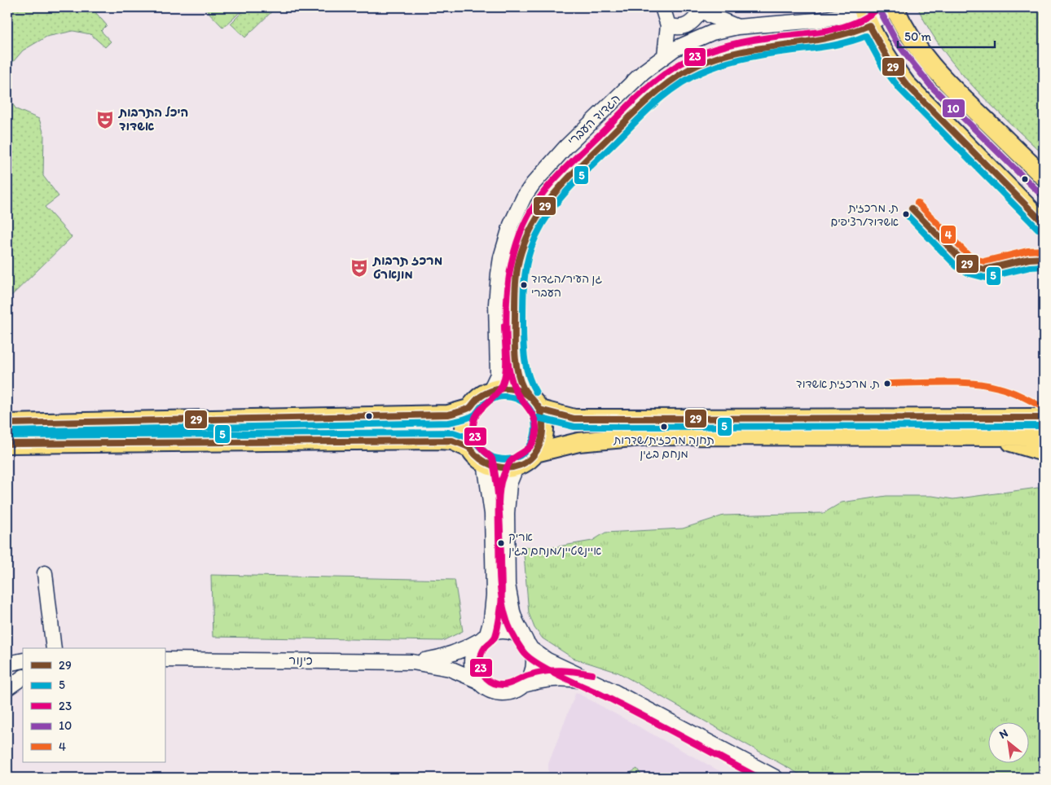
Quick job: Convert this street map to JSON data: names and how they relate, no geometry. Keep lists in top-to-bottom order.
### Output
{
  "streets": {
    "street": ["הגדוד העברי", "כינור"]
  },
  "places": {
    "theatre": ["היכל התרבות אשדוד", "מרכז תרבות מונארט"],
    "other": [
      "ת. מרכזית אשדוד/רציפים",
      "גן העיר/הגדוד העברי",
      "ת. מרכזית אשדוד",
      "תחנה מרכזית/שדרות מנחם בגין",
      "אריק איינשטיין/מנחם בגין"
    ]
  },
  "lines": [
    "transit line 23",
    "transit line 10",
    "transit line 29",
    "transit line 5",
    "transit line 4"
  ],
  "legend": [
    "29",
    "5",
    "23",
    "10",
    "4"
  ],
  "scale_bar": "50 m",
  "north": "top left"
}
